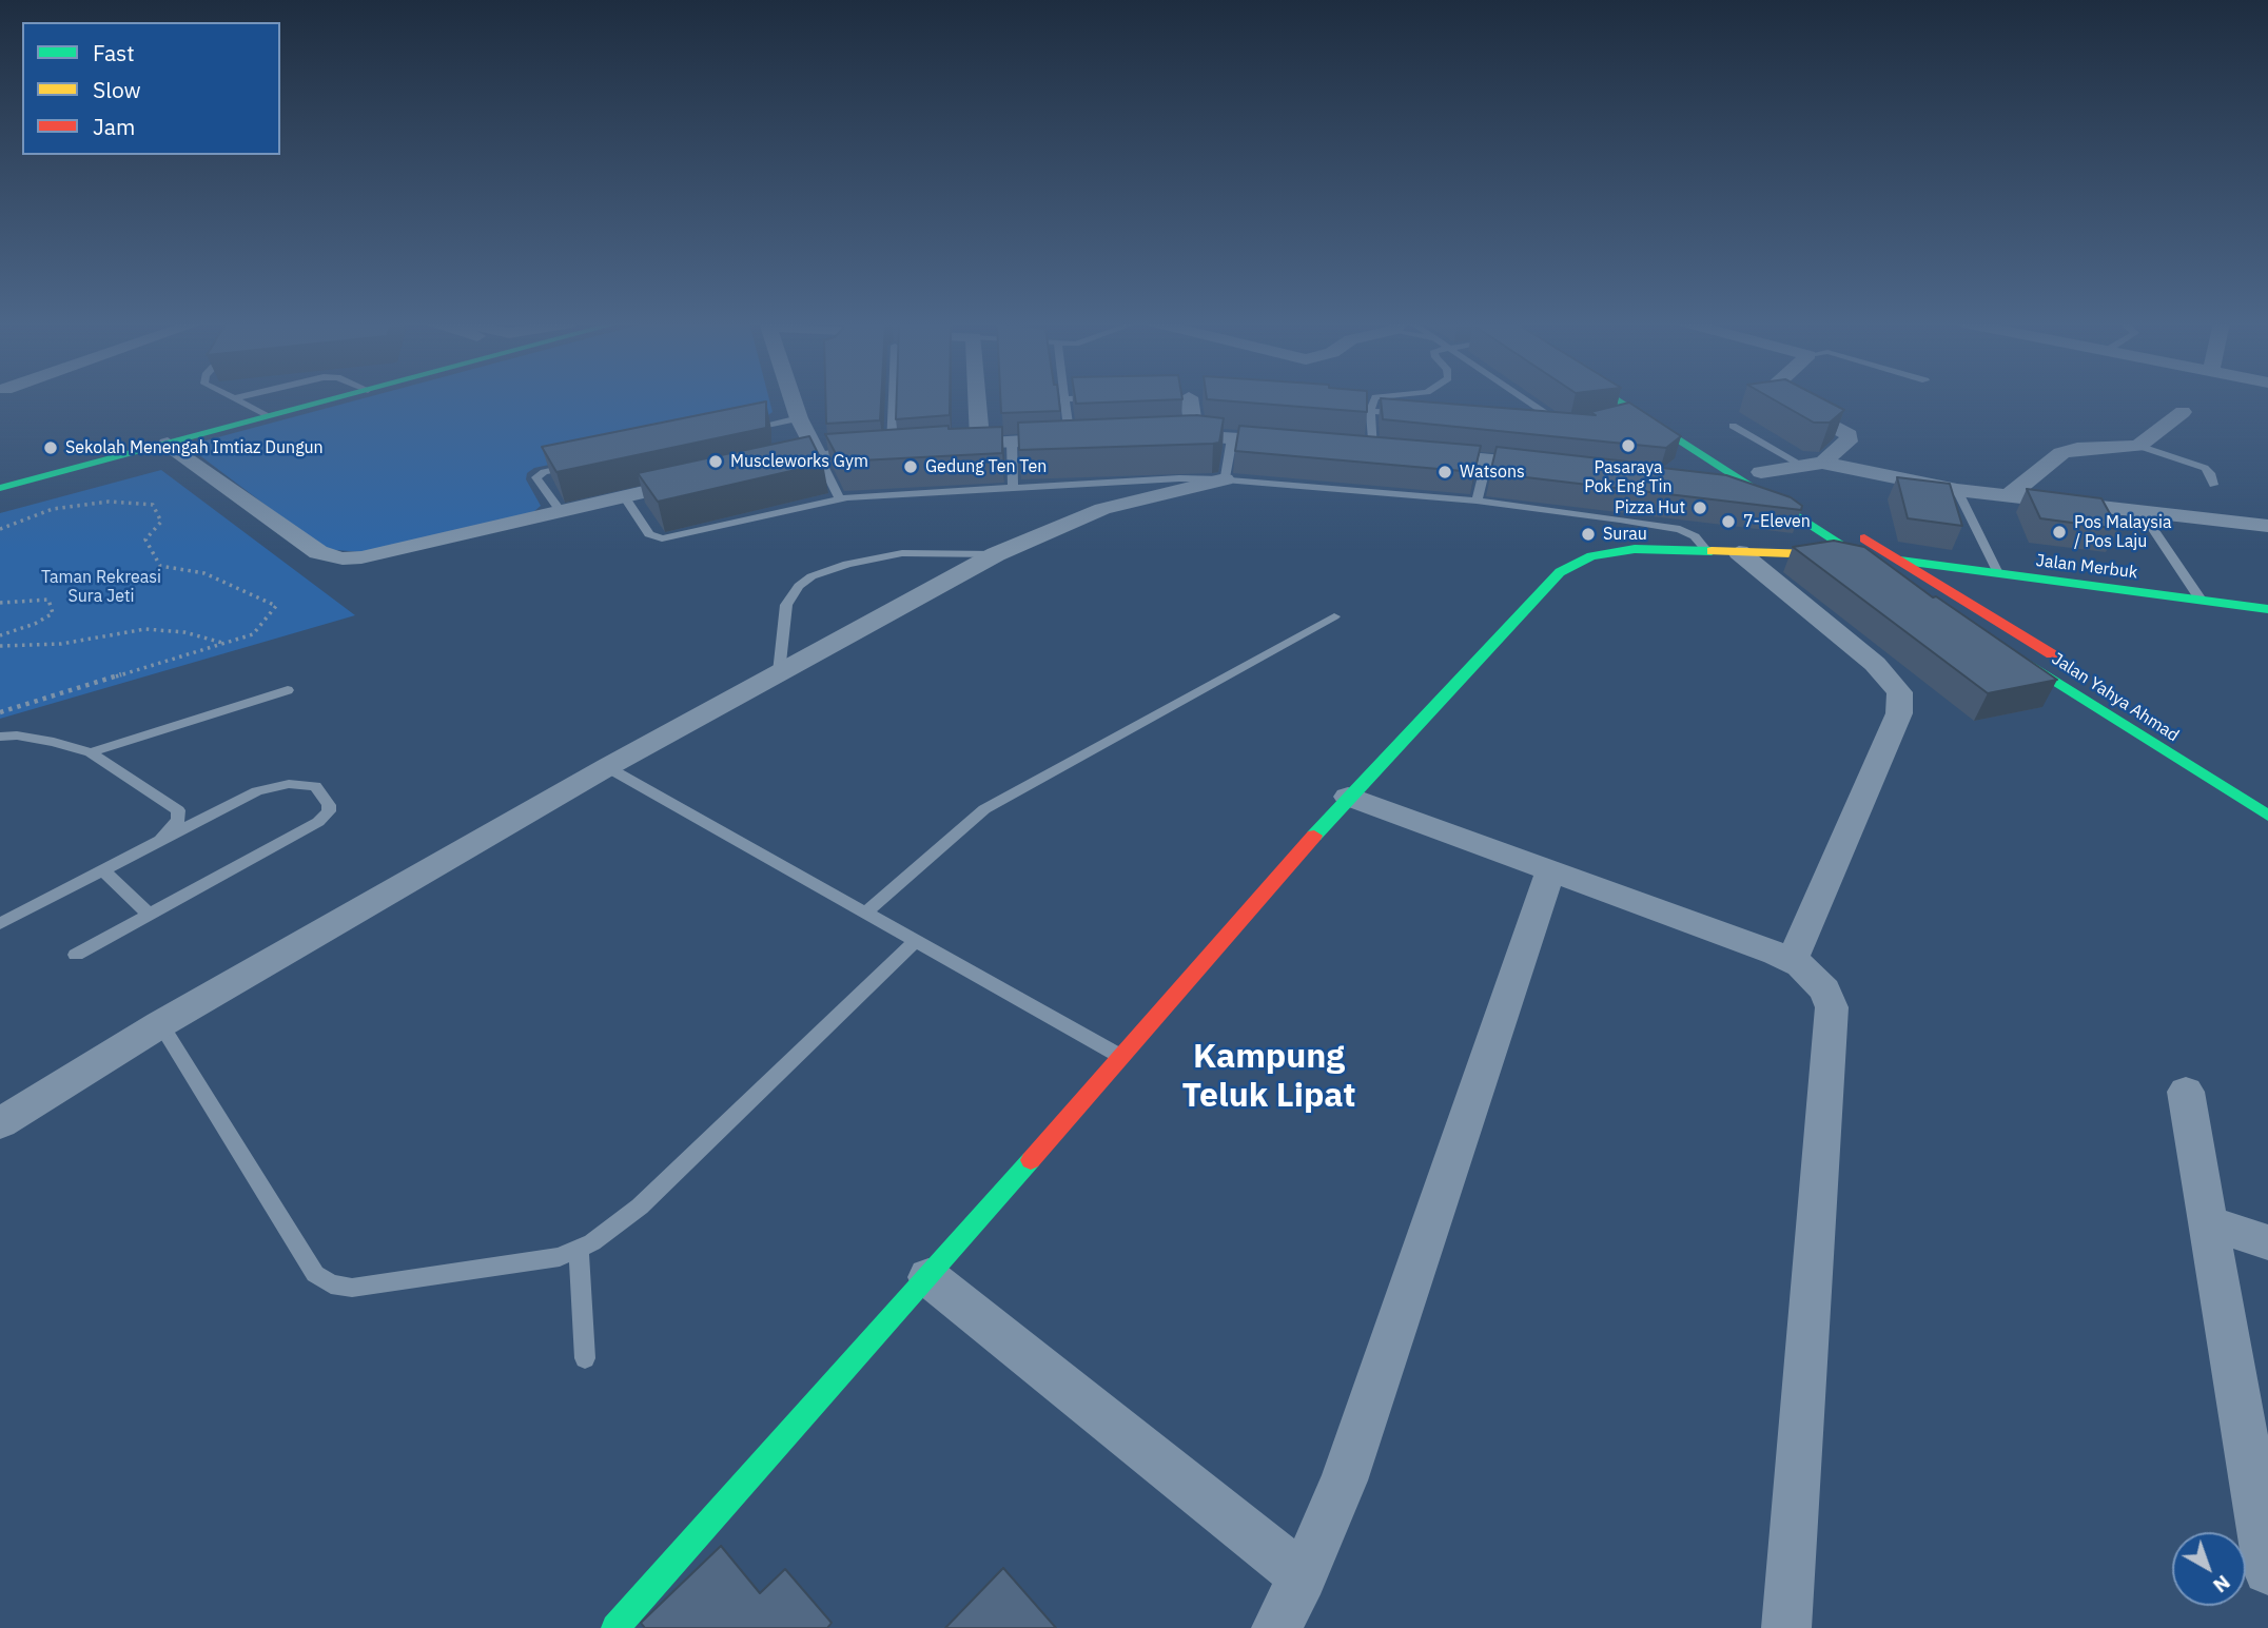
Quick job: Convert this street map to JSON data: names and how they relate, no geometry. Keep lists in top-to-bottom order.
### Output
{
  "streets": {
    "street": ["Jalan Merbuk", "Jalan Yahya Ahmad"]
  },
  "crossings": [
    ["Jalan Merbuk", "Jalan Yahya Ahmad"]
  ],
  "districts": ["Kampung Teluk Lipat"],
  "parks": ["Taman Rekreasi Sura Jeti"],
  "places": [
    "Pasaraya Pok Eng Tin",
    "Sekolah Menengah Imtiaz Dungun",
    "Muscleworks Gym",
    "Gedung Ten Ten",
    "Watsons",
    "Pizza Hut",
    "7-Eleven",
    "Pos Malaysia / Pos Laju",
    "Surau"
  ],
  "legend": ["Fast", "Slow", "Jam"],
  "north": "bottom right"
}
